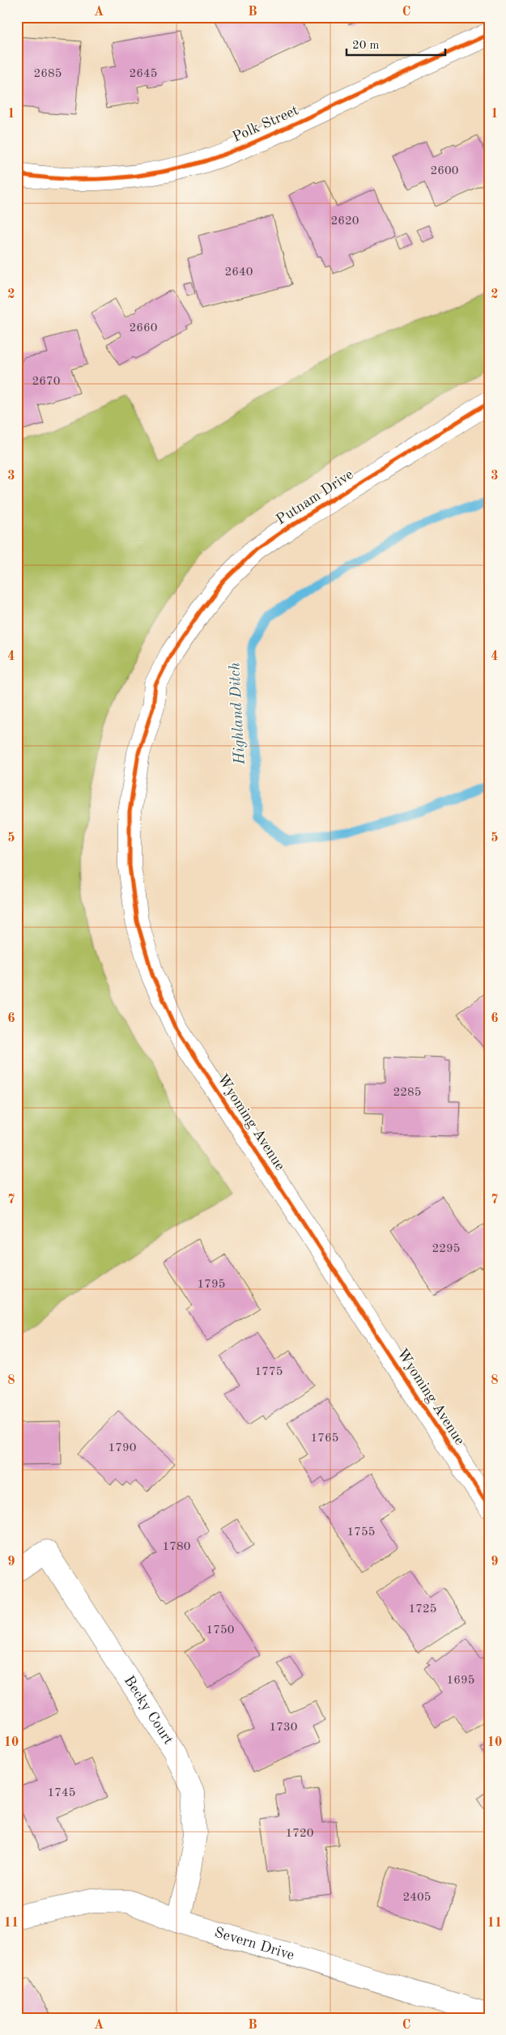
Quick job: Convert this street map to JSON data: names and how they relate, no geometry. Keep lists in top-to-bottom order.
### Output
{
  "streets": {
    "street": [
      "Polk Street",
      "Putnam Drive",
      "Wyoming Avenue",
      "Becky Court",
      "Severn Drive"
    ]
  },
  "crossings": [
    ["Putnam Drive", "Wyoming Avenue"],
    ["Becky Court", "Severn Drive"]
  ],
  "water": ["Highland Ditch"],
  "house_numbers": [
    "2685",
    "2645",
    "2600",
    "2620",
    "2640",
    "2660",
    "2670",
    "2285",
    "2295",
    "1795",
    "1775",
    "1765",
    "1790",
    "1755",
    "1780",
    "1725",
    "1750",
    "1695",
    "1730",
    "1745",
    "1720",
    "2405"
  ],
  "scale_bar": "20 m",
  "grid": {
    "columns": ["A", "B", "C"],
    "rows": [
      "1",
      "2",
      "3",
      "4",
      "5",
      "6",
      "7",
      "8",
      "9",
      "10",
      "11"
    ]
  }
}
